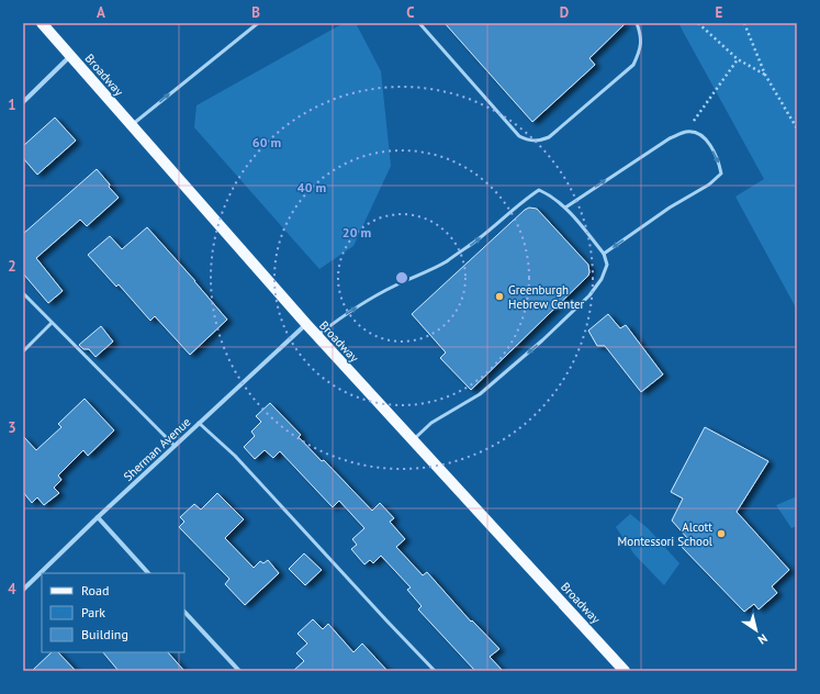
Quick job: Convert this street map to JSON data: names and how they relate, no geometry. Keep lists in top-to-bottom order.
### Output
{
  "streets": {
    "main road": ["Broadway"],
    "street": ["Sherman Avenue"]
  },
  "crossings": [
    ["Broadway", "Sherman Avenue"]
  ],
  "places": ["Greenburgh Hebrew Center", "Alcott Montessori School"],
  "legend": ["Road", "Park", "Building"],
  "north": "bottom right",
  "grid": {
    "columns": [
      "A",
      "B",
      "C",
      "D",
      "E"
    ],
    "rows": [
      "1",
      "2",
      "3",
      "4"
    ]
  },
  "rings": ["60 m", "40 m", "20 m"]
}
